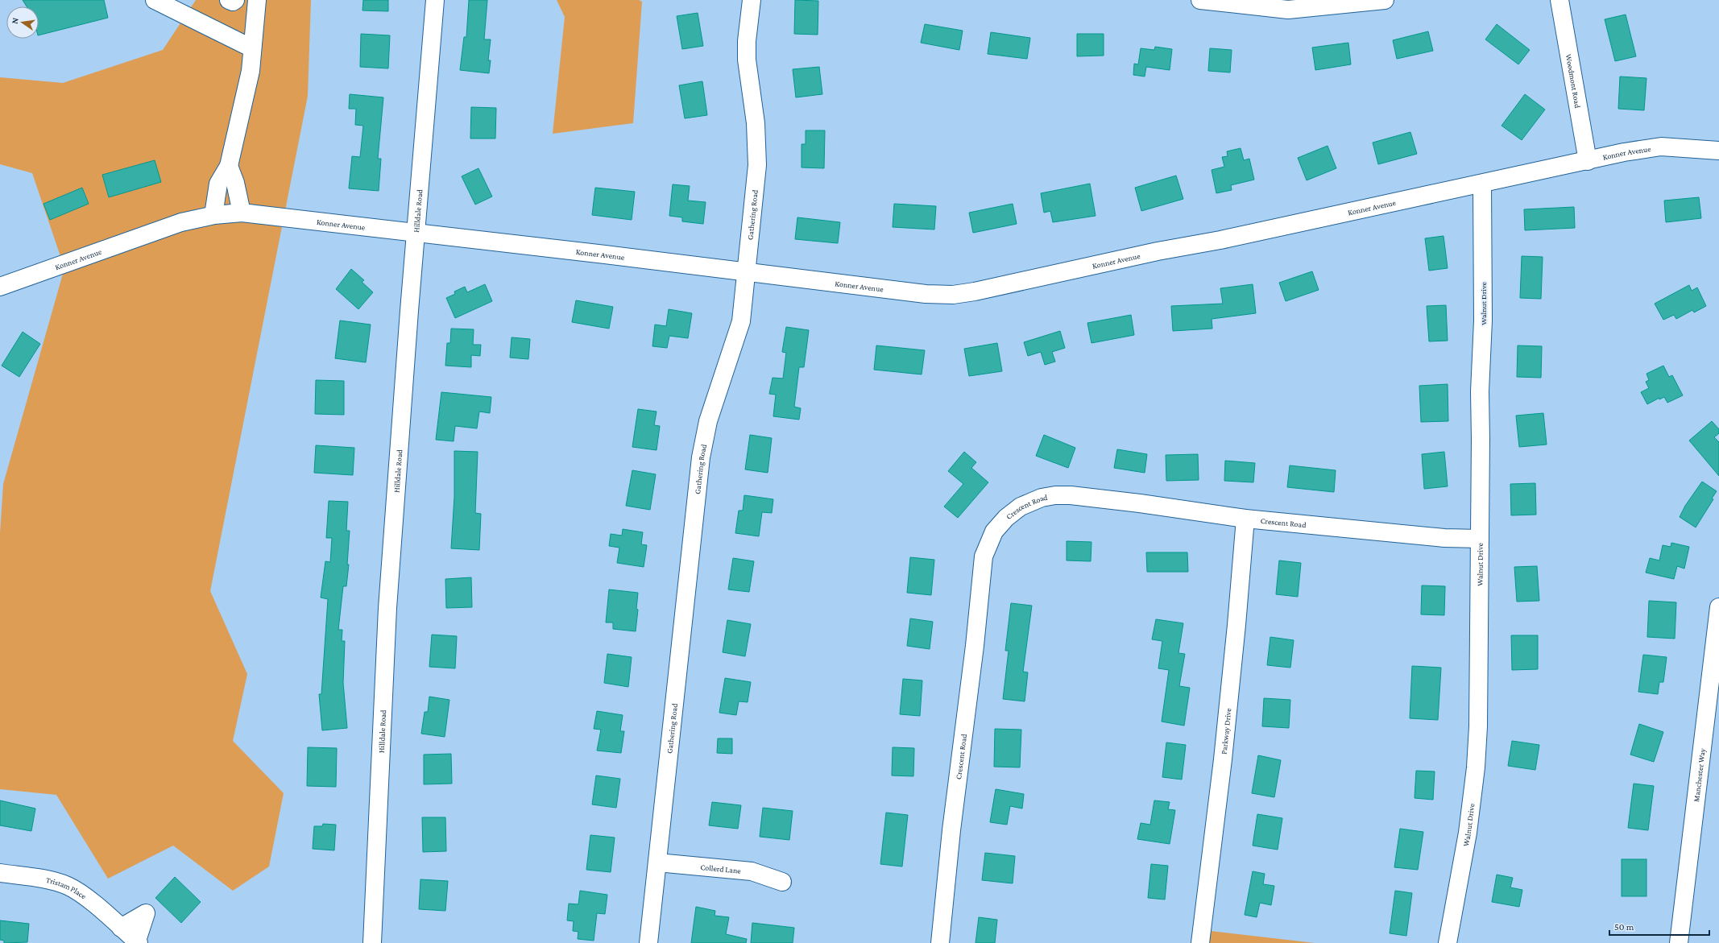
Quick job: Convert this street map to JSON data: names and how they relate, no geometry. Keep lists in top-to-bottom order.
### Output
{
  "streets": {
    "street": [
      "Woodmont Road",
      "Konner Avenue",
      "Hilldale Road",
      "Gathering Road",
      "Walnut Drive",
      "Crescent Road",
      "Parkway Drive",
      "Manchester Way",
      "Collerd Lane",
      "Tristam Place"
    ]
  },
  "crossings": [
    ["Woodmont Road", "Konner Avenue"],
    ["Konner Avenue", "Hilldale Road"],
    ["Konner Avenue", "Gathering Road"],
    ["Konner Avenue", "Walnut Drive"],
    ["Gathering Road", "Collerd Lane"],
    ["Walnut Drive", "Crescent Road"],
    ["Crescent Road", "Parkway Drive"]
  ],
  "scale_bar": "50 m",
  "north": "left"
}
